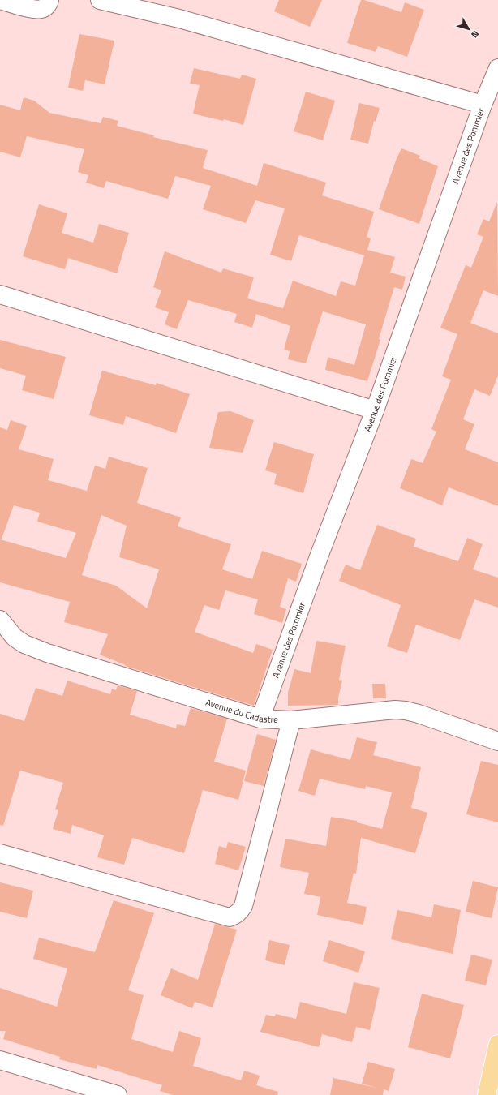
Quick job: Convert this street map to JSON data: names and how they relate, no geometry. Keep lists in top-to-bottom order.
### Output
{
  "streets": {
    "street": ["Avenue des Pommier", "Avenue du Cadastre"]
  },
  "crossings": [
    ["Avenue des Pommier", "Avenue du Cadastre"]
  ],
  "north": "bottom right"
}
